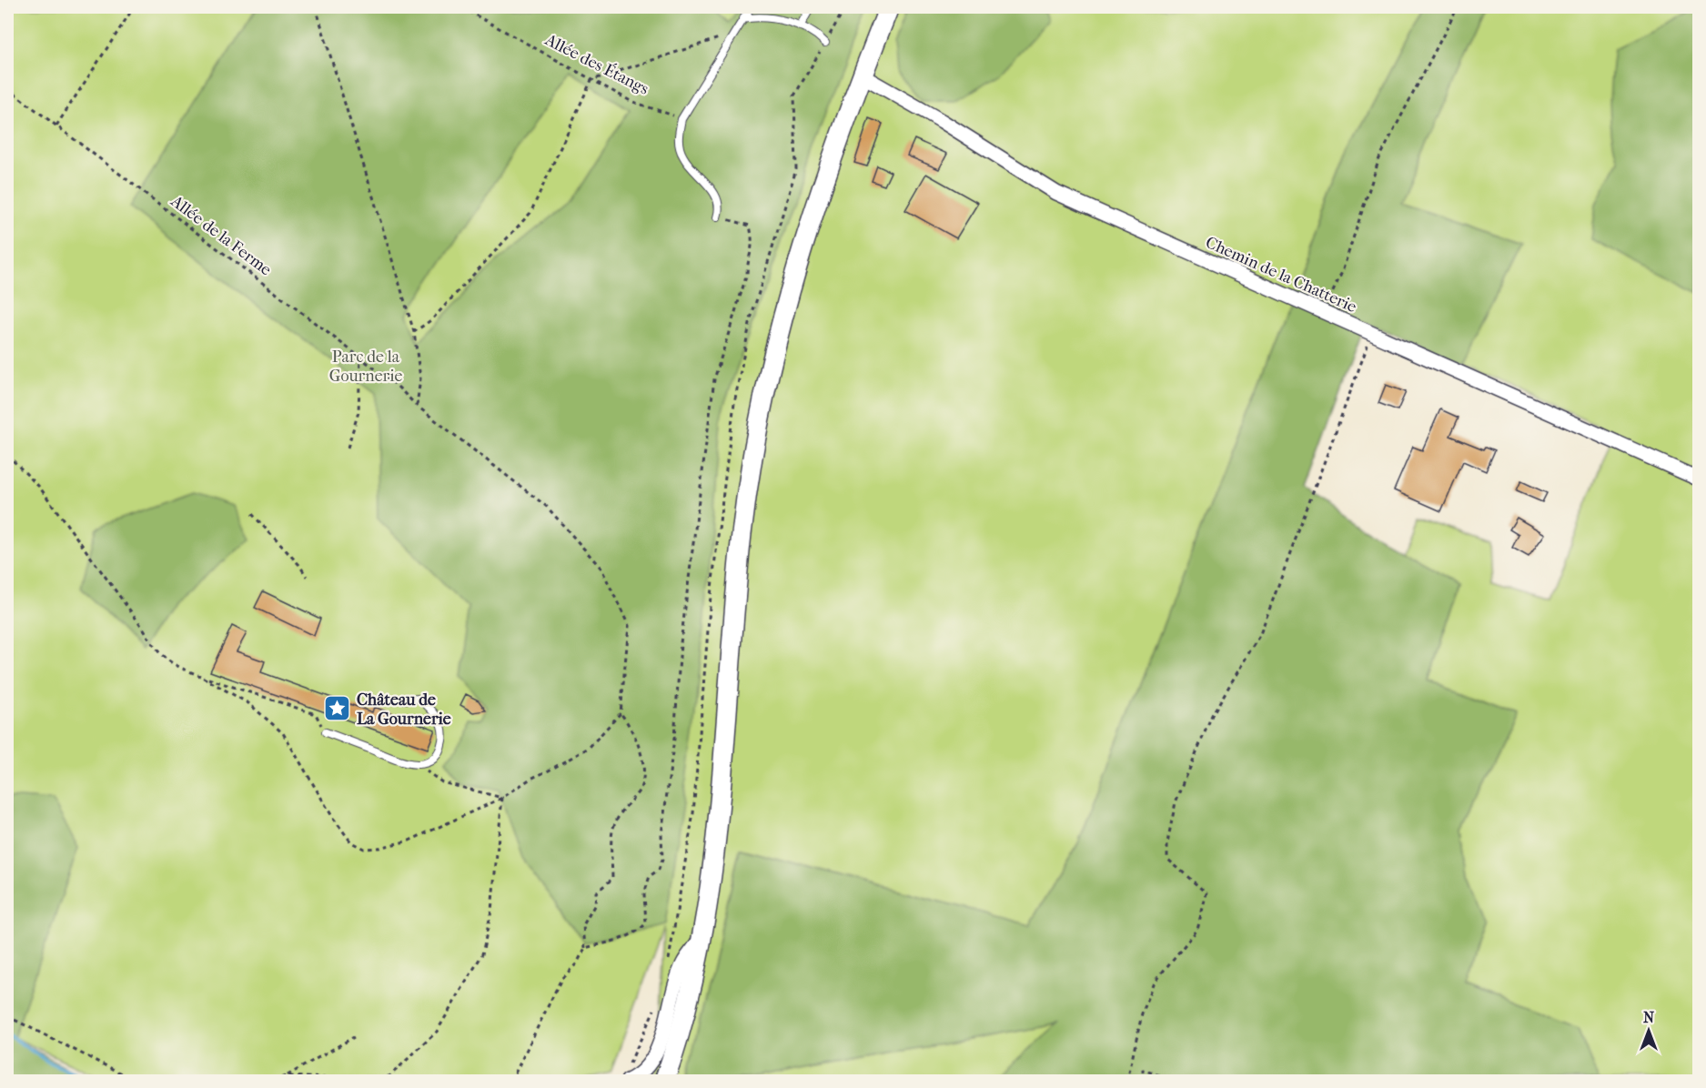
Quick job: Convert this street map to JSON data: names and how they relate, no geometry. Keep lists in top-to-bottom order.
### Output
{
  "streets": {
    "street": ["Chemin de la Chatterie"],
    "path": ["Allée des Étangs", "Allée de la Ferme"]
  },
  "parks": ["Parc de la Gournerie"],
  "places": {
    "place": ["Château de La Gournerie"]
  },
  "north": "top"
}
